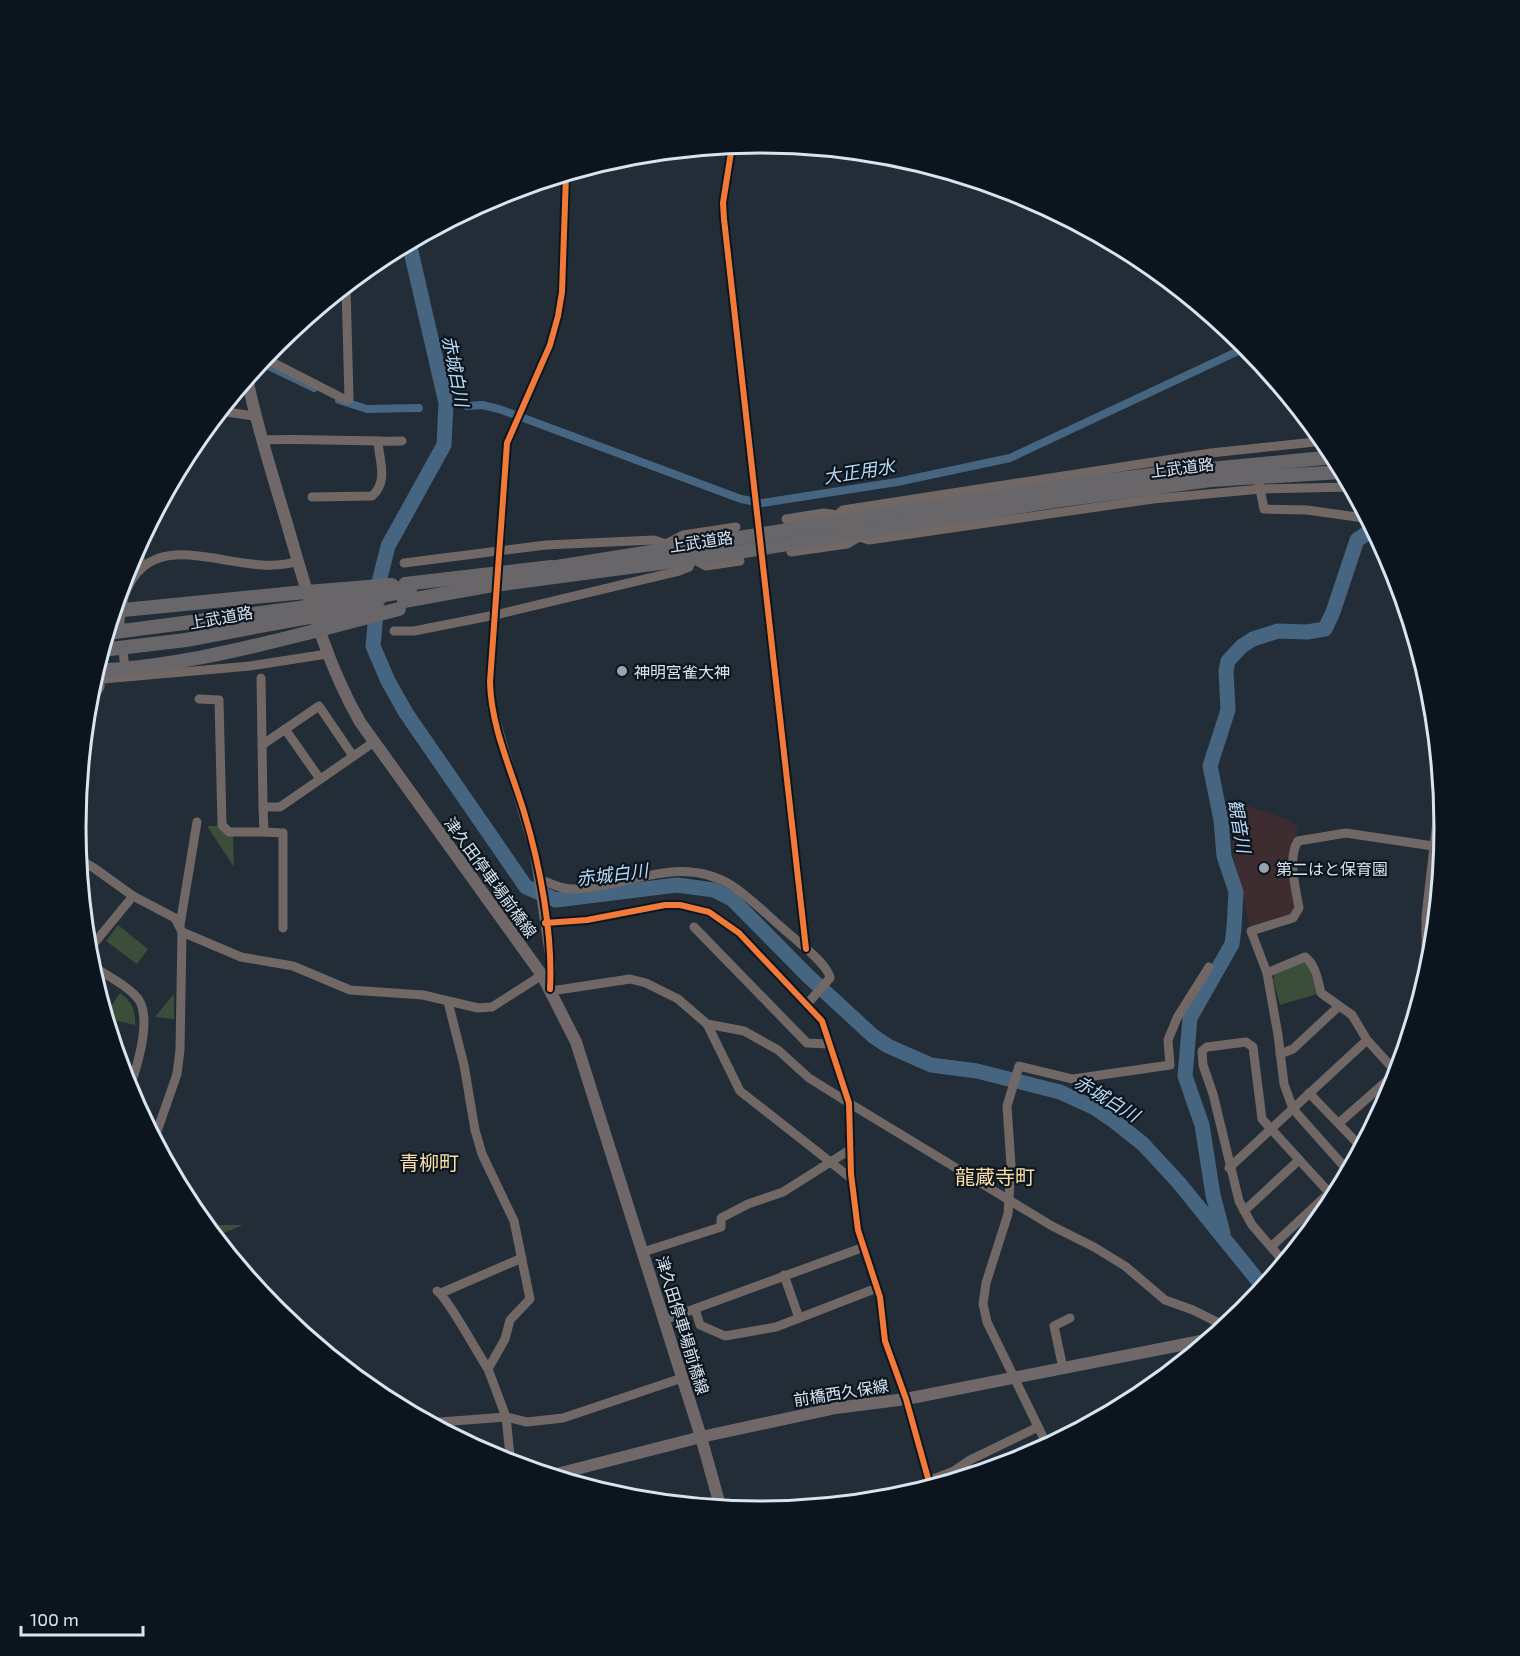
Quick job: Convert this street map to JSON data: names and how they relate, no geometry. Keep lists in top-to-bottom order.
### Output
{
  "streets": {
    "highway": ["上武道路"],
    "main road": ["津久田停車場前橋線", "前橋西久保線"]
  },
  "crossings": [
    ["津久田停車場前橋線", "前橋西久保線"]
  ],
  "districts": ["青柳町", "龍蔵寺町"],
  "water": ["赤城白川", "大正用水", "観音川"],
  "places": ["神明宮雀大神", "第二はと保育園"],
  "scale_bar": "100 m"
}
